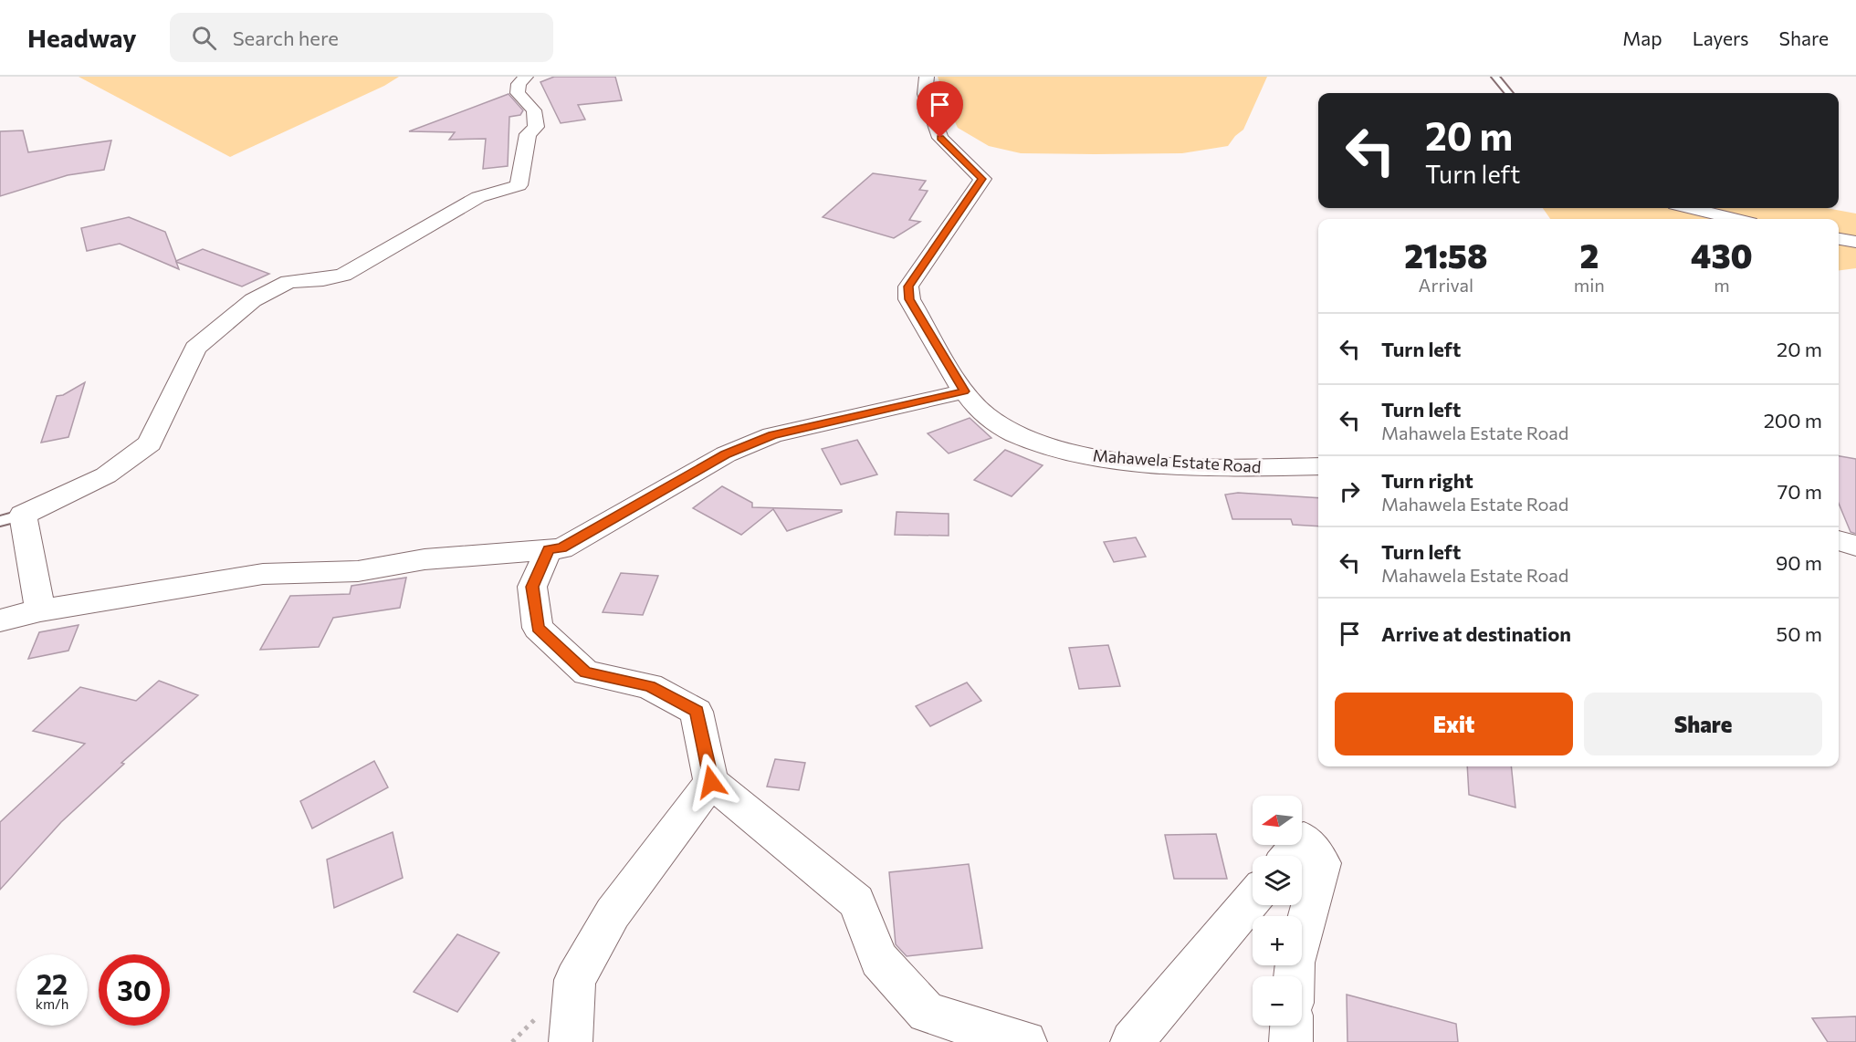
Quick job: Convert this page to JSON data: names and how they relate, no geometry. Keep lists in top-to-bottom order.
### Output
{
  "streets": {
    "street": ["Mahawela Estate Road"]
  },
  "north": "left",
  "page": {
    "header": "Headway",
    "search": "Search here",
    "nav": ["Map", "Layers", "Share"],
    "turn": ["20 m", "Turn left"],
    "eta": [
      "21:58",
      "Arrival",
      "2",
      "min",
      "430",
      "m"
    ],
    "list": [
      {
        "name": "Turn left",
        "value": "20 m"
      },
      {
        "name": "Turn left",
        "note": "Mahawela Estate Road",
        "value": "200 m"
      },
      {
        "name": "Turn right",
        "note": "Mahawela Estate Road",
        "value": "70 m"
      },
      {
        "name": "Turn left",
        "note": "Mahawela Estate Road",
        "value": "90 m"
      },
      {
        "name": "Arrive at destination",
        "value": "50 m"
      }
    ],
    "buttons": ["Exit", "Share"],
    "map_buttons": ["+", "−"],
    "speed": "22 km/h",
    "limit": "30"
  }
}
